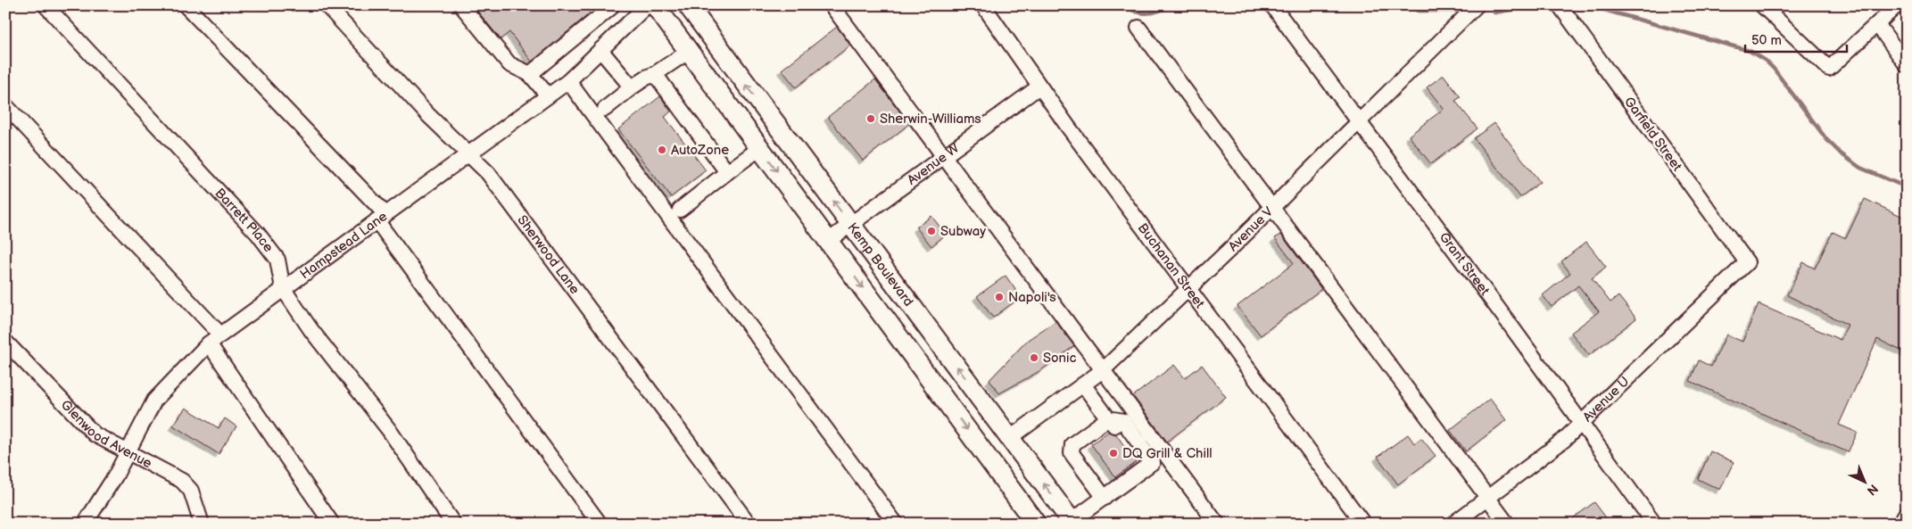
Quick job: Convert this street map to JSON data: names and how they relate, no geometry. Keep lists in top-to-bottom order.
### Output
{
  "streets": {
    "main road": ["Kemp Boulevard"],
    "street": [
      "Garfield Street",
      "Avenue W",
      "Barrett Place",
      "Avenue V",
      "Hampstead Lane",
      "Sherwood Lane",
      "Grant Street",
      "Buchanan Street",
      "Avenue U",
      "Glenwood Avenue"
    ]
  },
  "crossings": [
    ["Garfield Street", "Avenue U"],
    ["Avenue W", "Kemp Boulevard"],
    ["Avenue W", "Buchanan Street"],
    ["Barrett Place", "Hampstead Lane"],
    ["Avenue V", "Grant Street"],
    ["Avenue V", "Kemp Boulevard"],
    ["Avenue V", "Buchanan Street"],
    ["Hampstead Lane", "Sherwood Lane"],
    ["Hampstead Lane", "Glenwood Avenue"],
    ["Grant Street", "Avenue U"]
  ],
  "places": [
    "Sherwin-Williams",
    "AutoZone",
    "Subway",
    "Napoli's",
    "Sonic",
    "DQ Grill & Chill"
  ],
  "scale_bar": "50 m",
  "north": "bottom right"
}
